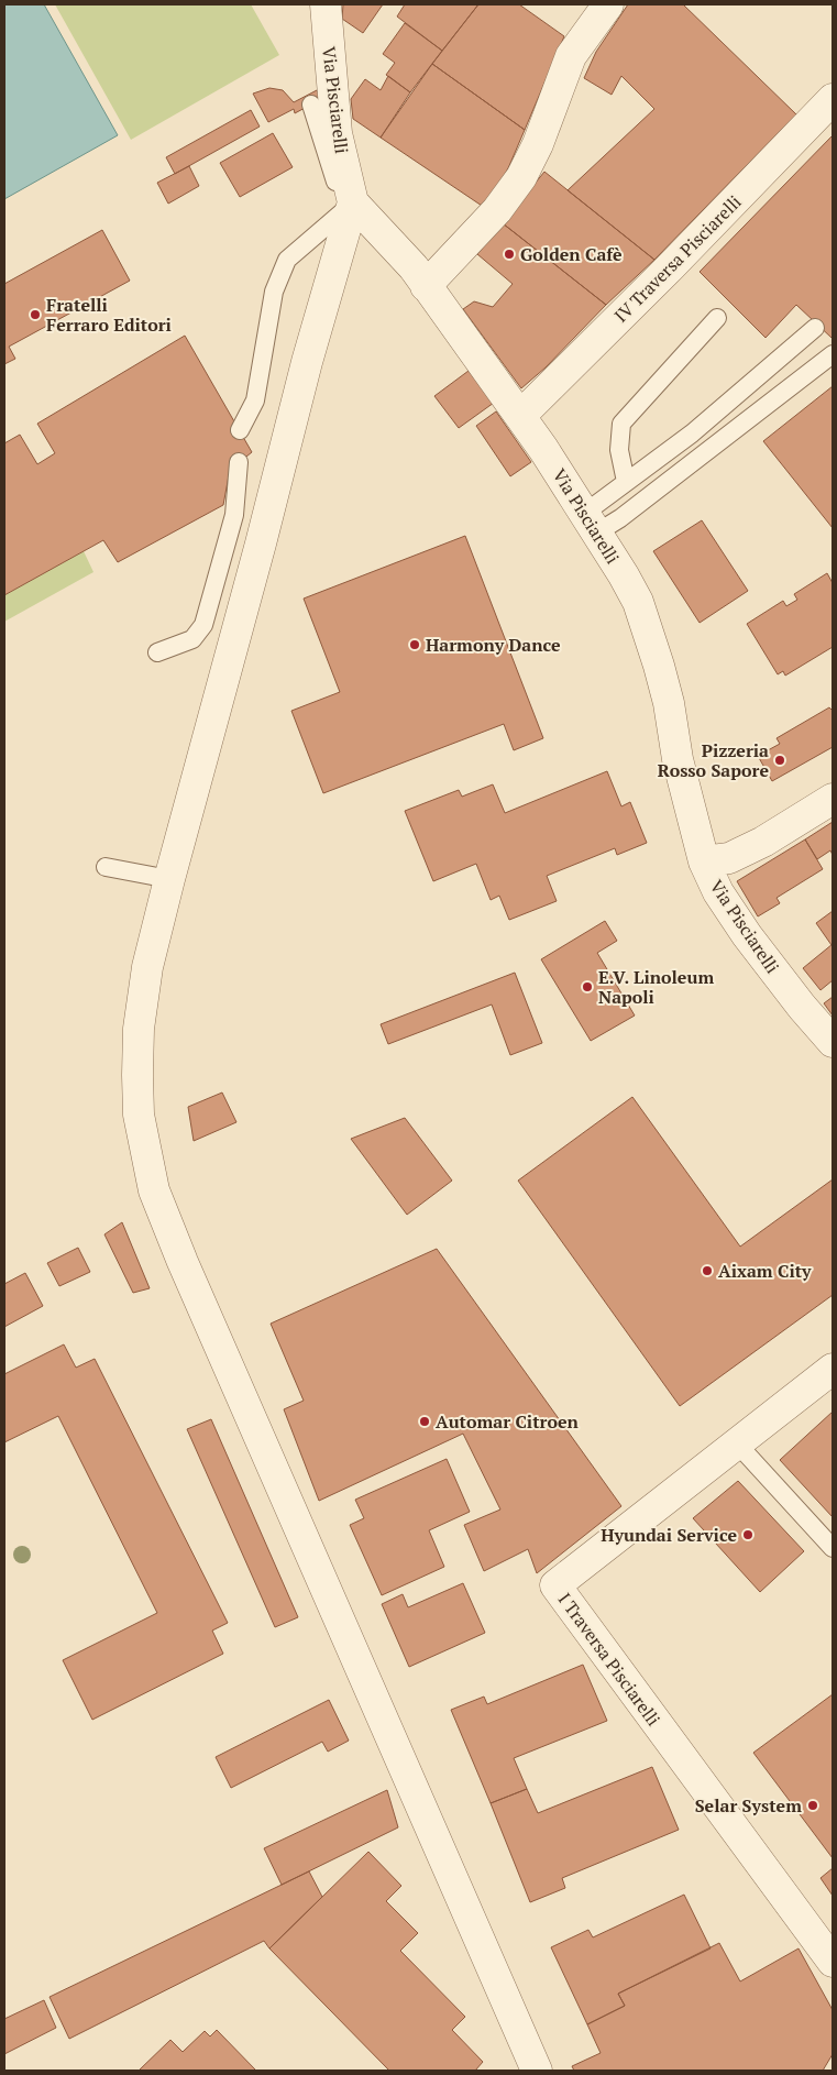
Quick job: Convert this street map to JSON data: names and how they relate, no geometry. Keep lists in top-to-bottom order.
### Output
{
  "streets": {
    "street": ["Via Pisciarelli", "IV Traversa Pisciarelli", "I Traversa Pisciarelli"]
  },
  "crossings": [
    ["Via Pisciarelli", "IV Traversa Pisciarelli"]
  ],
  "places": [
    "Golden Cafè",
    "Fratelli Ferraro Editori",
    "Harmony Dance",
    "Pizzeria Rosso Sapore",
    "E.V. Linoleum Napoli",
    "Aixam City",
    "Automar Citroen",
    "Hyundai Service",
    "Selar System"
  ]
}
